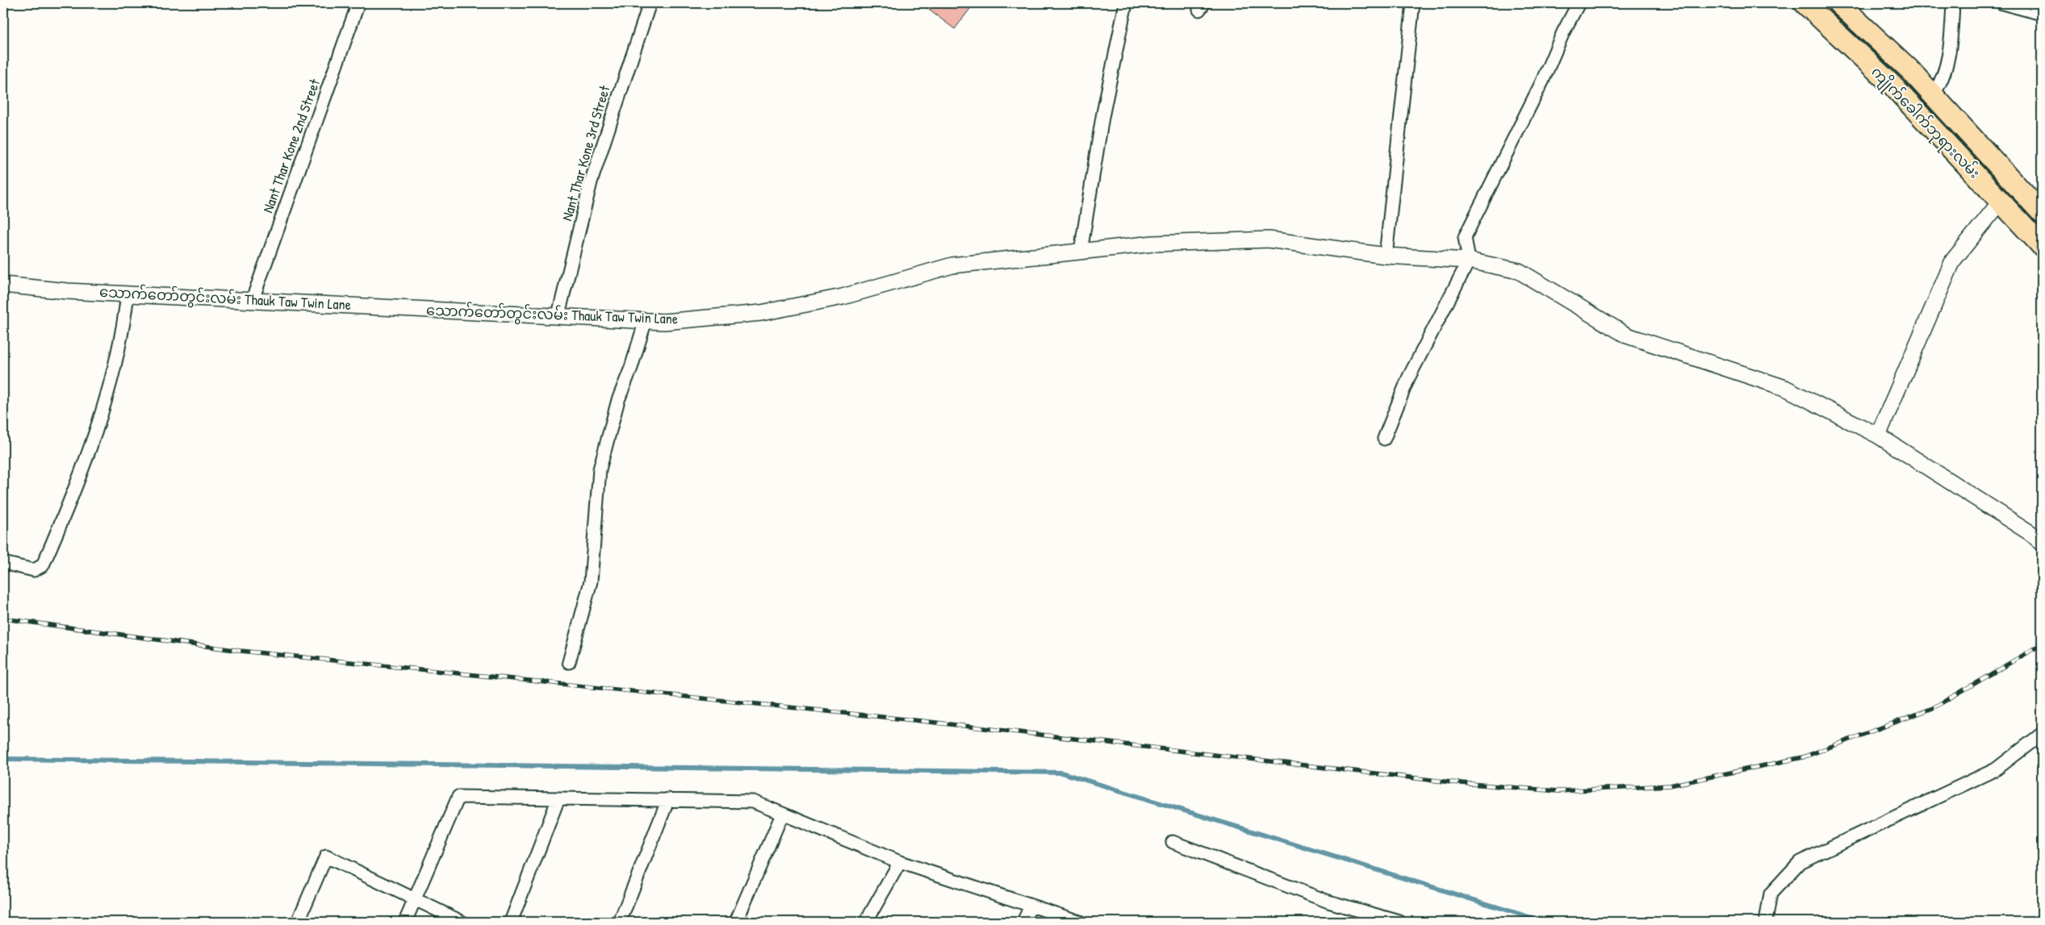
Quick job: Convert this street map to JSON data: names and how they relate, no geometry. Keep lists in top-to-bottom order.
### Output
{
  "streets": {
    "main road": ["ကျိုက်ခေါက်ဘုရားလမ်း"],
    "street": ["Nant Thar Kone 2nd Street", "Nant Thar Kone 3rd Street", "သောက်တော်တွင်းလမ်း Thauk Taw Twin Lane"]
  },
  "crossings": [
    ["Nant Thar Kone 2nd Street", "သောက်တော်တွင်းလမ်း Thauk Taw Twin Lane"],
    ["Nant Thar Kone 3rd Street", "သောက်တော်တွင်းလမ်း Thauk Taw Twin Lane"]
  ]
}
